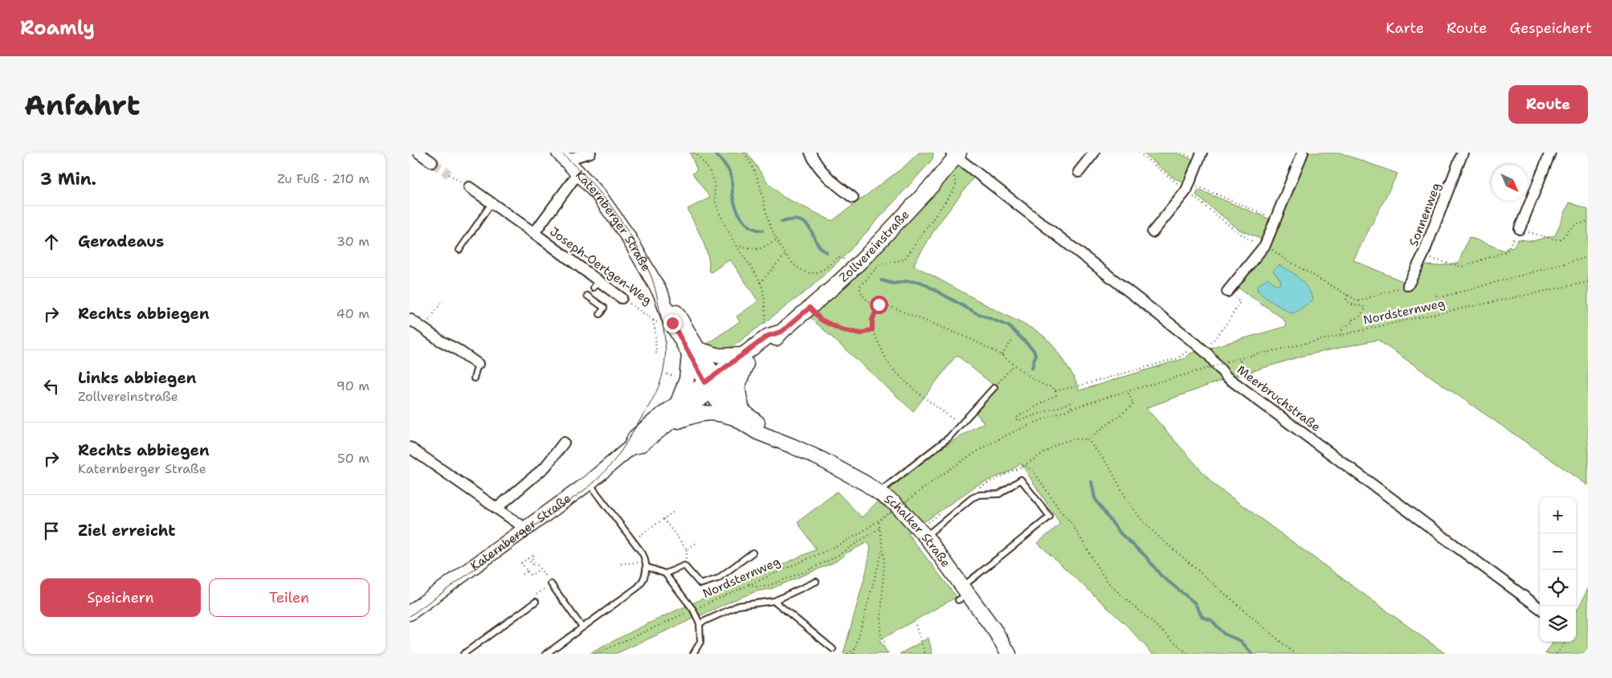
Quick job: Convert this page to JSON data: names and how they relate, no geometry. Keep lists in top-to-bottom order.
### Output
{
  "streets": {
    "main road": ["Katernberger Straße", "Zollvereinstraße", "Schalker Straße"],
    "street": ["Sonnenweg", "Joseph-Oertgen-Weg", "Meerbruchstraße"],
    "path": ["Nordsternweg"]
  },
  "crossings": [
    ["Katernberger Straße", "Zollvereinstraße"],
    ["Katernberger Straße", "Joseph-Oertgen-Weg"],
    ["Katernberger Straße", "Schalker Straße"],
    ["Zollvereinstraße", "Meerbruchstraße"],
    ["Zollvereinstraße", "Schalker Straße"]
  ],
  "north": "bottom right",
  "page": {
    "header": "Roamly",
    "nav": ["Karte", "Route", "Gespeichert"],
    "buttons": [
      "Route",
      ["Speichern", "Teilen"]
    ],
    "title": "Anfahrt",
    "heading": ["3 Min.", "Zu Fuß · 210 m"],
    "list": [
      ["Geradeaus", "30 m"],
      ["Rechts abbiegen", "40 m"],
      ["Links abbiegen", "Zollvereinstraße", "90 m"],
      ["Rechts abbiegen", "Katernberger Straße", "50 m"],
      "Ziel erreicht"
    ],
    "map_buttons": ["+", "−"]
  }
}
